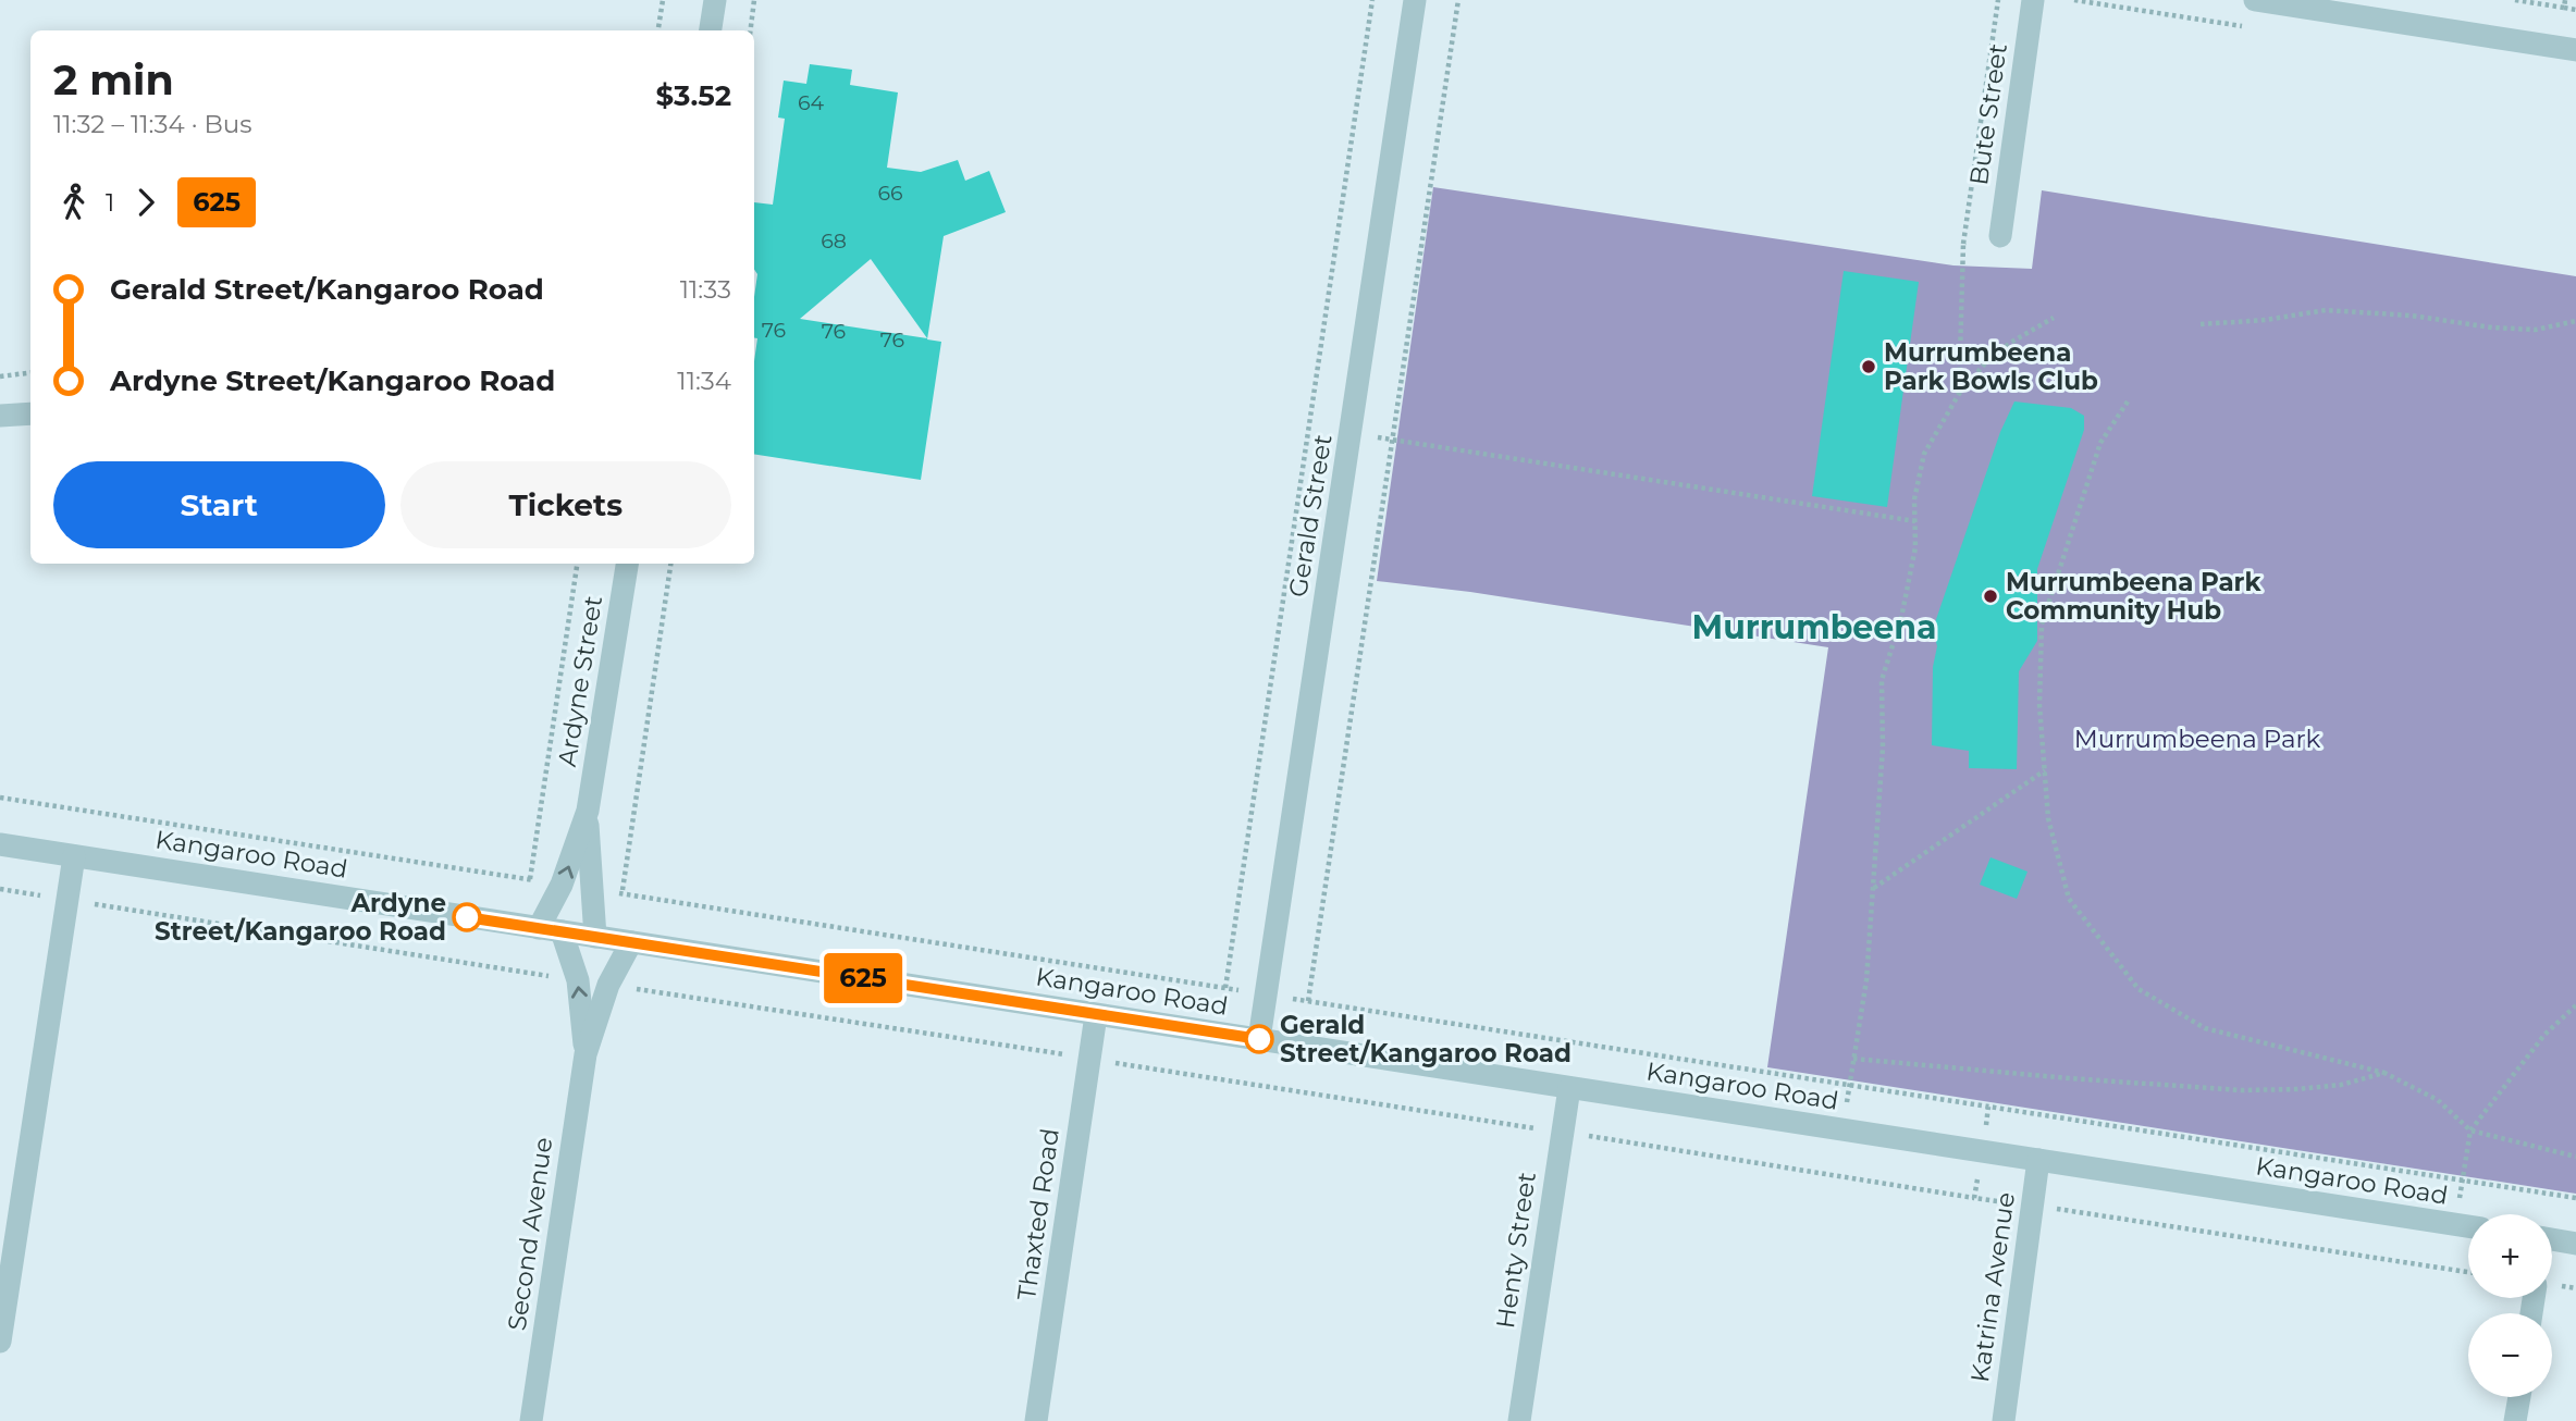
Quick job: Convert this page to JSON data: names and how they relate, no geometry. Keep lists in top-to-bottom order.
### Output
{
  "streets": {
    "street": [
      "Bute Street",
      "Gerald Street",
      "Ardyne Street",
      "Kangaroo Road",
      "Thaxted Road",
      "Second Avenue",
      "Henty Street",
      "Katrina Avenue"
    ]
  },
  "crossings": [
    ["Gerald Street", "Kangaroo Road"],
    ["Ardyne Street", "Kangaroo Road"],
    ["Kangaroo Road", "Thaxted Road"],
    ["Kangaroo Road", "Second Avenue"],
    ["Kangaroo Road", "Henty Street"],
    ["Kangaroo Road", "Katrina Avenue"]
  ],
  "districts": ["Murrumbeena"],
  "parks": ["Murrumbeena Park"],
  "places": [
    "Murrumbeena Park Bowls Club",
    "Murrumbeena Park Community Hub",
    "Ardyne Street/Kangaroo Road",
    "Gerald Street/Kangaroo Road"
  ],
  "lines": ["bus line 625"],
  "house_numbers": [
    "64",
    "66",
    "68",
    "76",
    "76",
    "76"
  ],
  "page": {
    "on_map": "625",
    "heading": ["2 min", "11:32 – 11:34 · Bus", "$3.52"],
    "legs": ["1", "625"],
    "list": [
      {
        "name": "Gerald Street/Kangaroo Road",
        "value": "11:33"
      },
      {
        "name": "Ardyne Street/Kangaroo Road",
        "value": "11:34"
      }
    ],
    "buttons": ["Start", "Tickets"],
    "map_buttons": ["+", "−"]
  }
}
